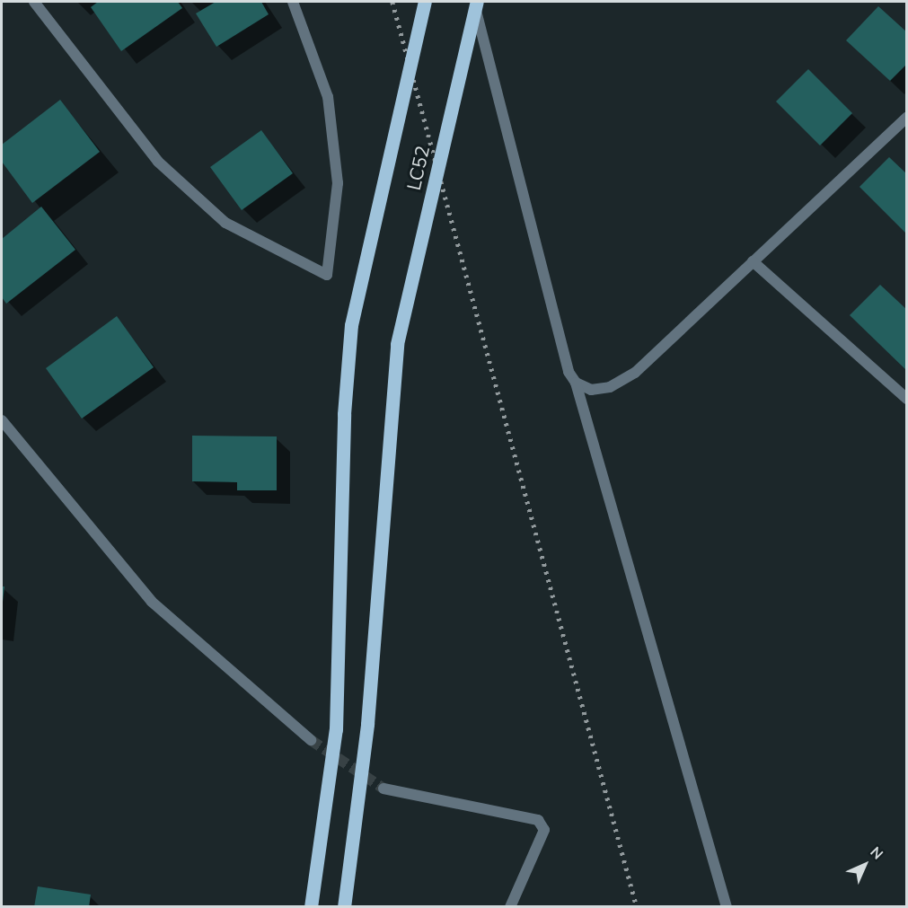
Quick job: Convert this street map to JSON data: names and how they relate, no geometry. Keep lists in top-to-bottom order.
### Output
{
  "streets": {
    "main road": ["LC52"]
  },
  "north": "top right"
}
